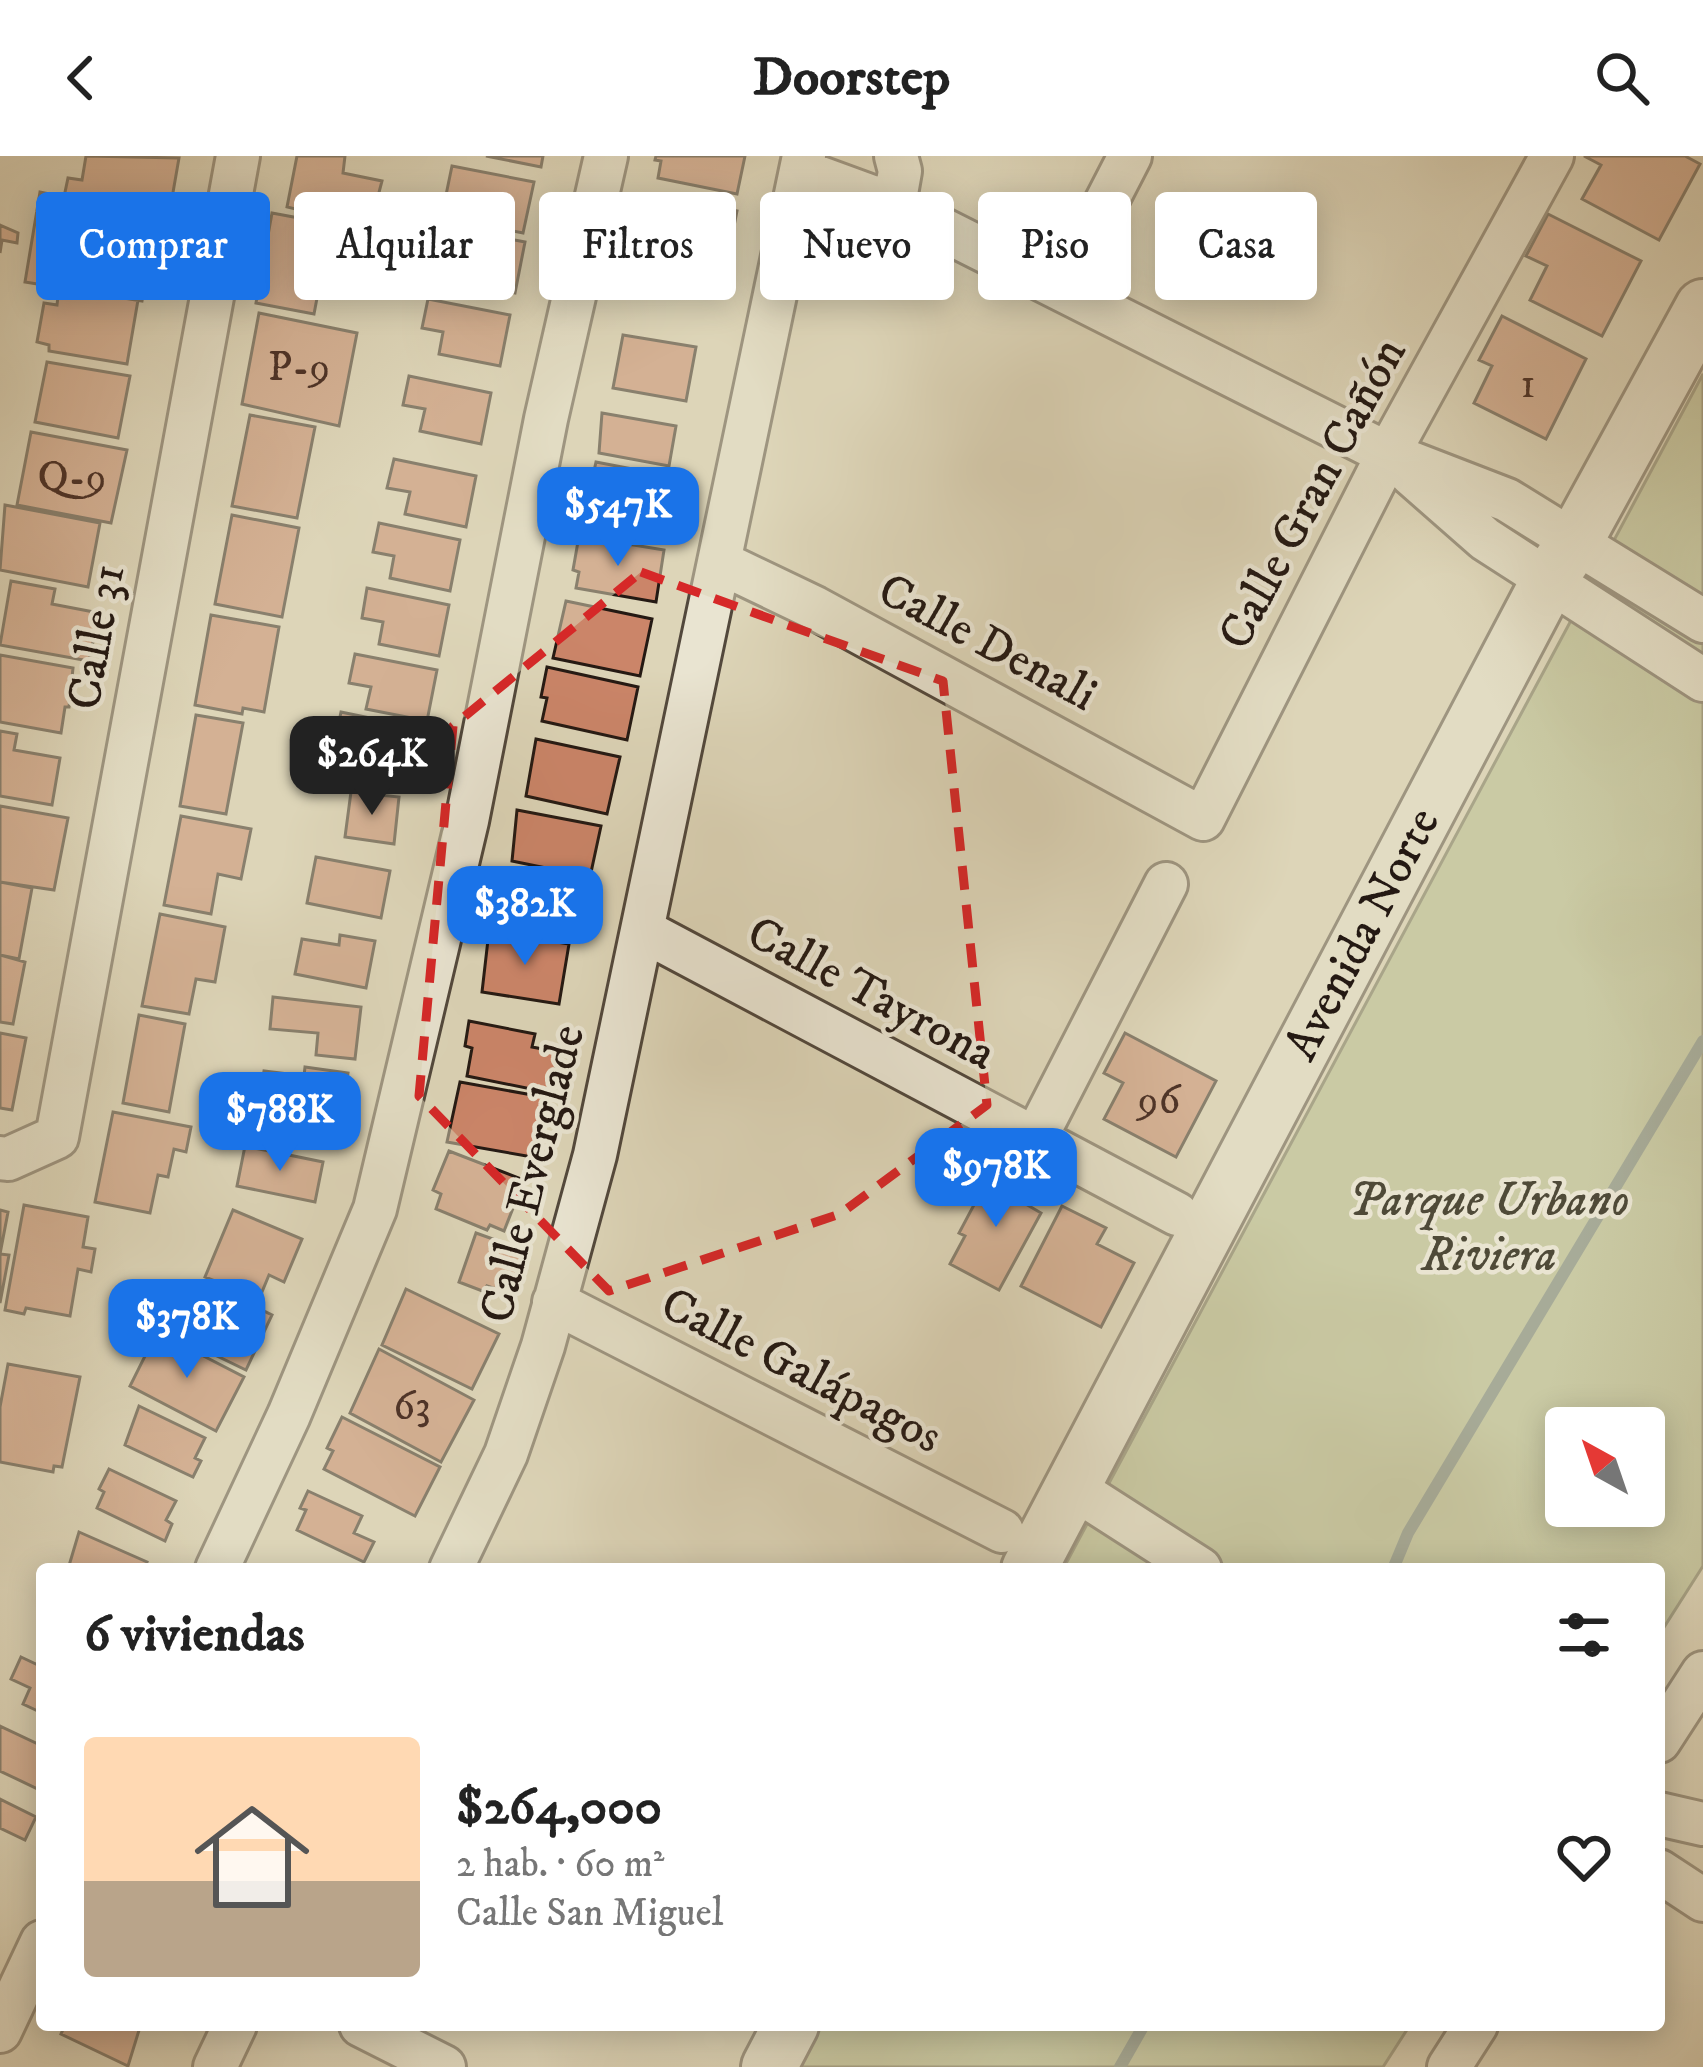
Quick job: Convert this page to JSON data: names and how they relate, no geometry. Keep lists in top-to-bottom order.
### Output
{
  "streets": {
    "street": [
      "Calle Gran Cañón",
      "Calle 31",
      "Calle Denali",
      "Avenida Norte",
      "Calle Tayrona",
      "Calle Everglade",
      "Calle Galápagos"
    ]
  },
  "crossings": [
    ["Calle Gran Cañón", "Calle Denali"],
    ["Calle Denali", "Calle Everglade"],
    ["Avenida Norte", "Calle Galápagos"],
    ["Calle Tayrona", "Calle Everglade"],
    ["Calle Everglade", "Calle Galápagos"]
  ],
  "parks": ["Parque Urbano Riviera"],
  "house_numbers": [
    "P-9",
    "1",
    "Q-9",
    "96",
    "63"
  ],
  "north": "top left",
  "page": {
    "header": "Doorstep",
    "chip": [
      "Comprar",
      "Alquilar",
      "Filtros",
      "Nuevo",
      "Piso",
      "Casa"
    ],
    "price": [
      "$547K",
      "$264K",
      "$382K",
      "$788K",
      "$978K",
      "$378K"
    ],
    "heading": "6 viviendas",
    "list": [
      {
        "name": "$264,000",
        "note": "2 hab. · 60 m² · Calle San Miguel"
      }
    ]
  }
}
